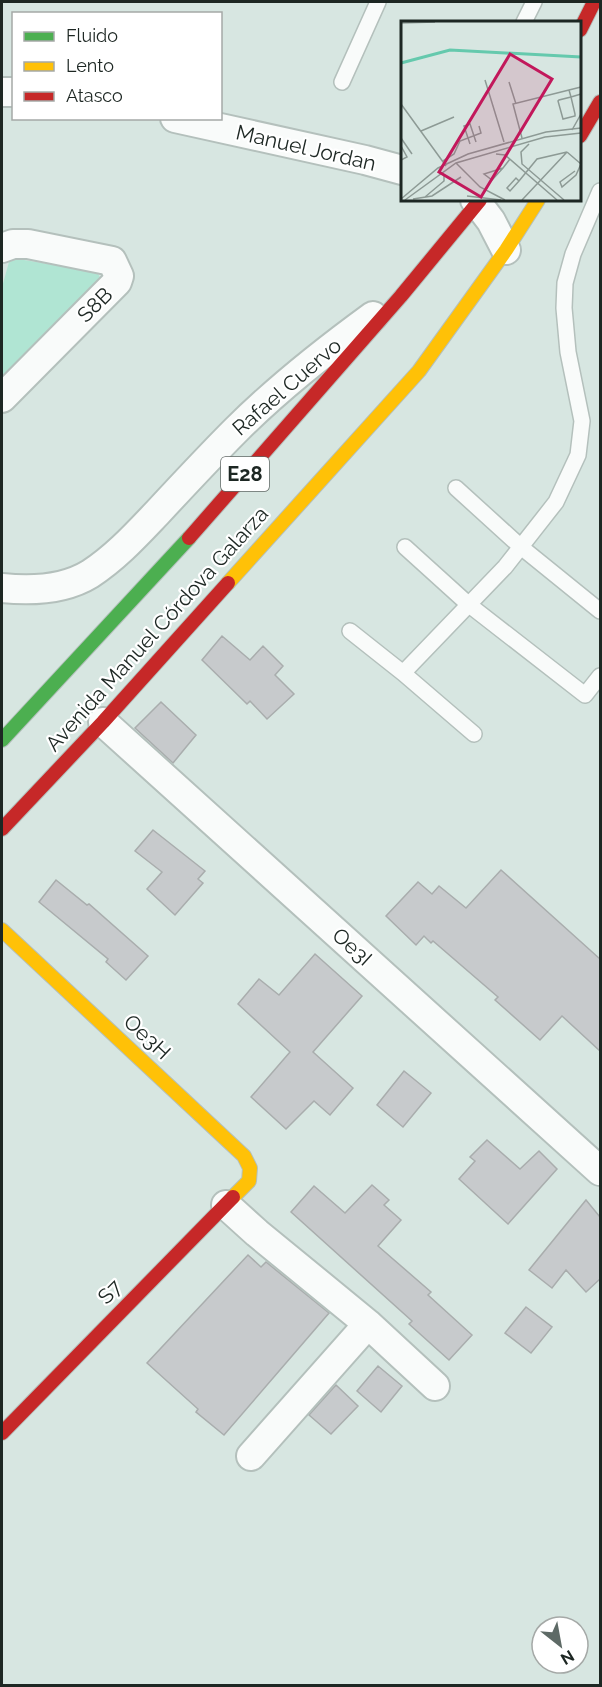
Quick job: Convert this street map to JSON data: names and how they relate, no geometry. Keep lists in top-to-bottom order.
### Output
{
  "streets": {
    "main road": [
      "E28",
      "Avenida Manuel Córdova Galarza",
      "Oe3H",
      "S7"
    ],
    "street": [
      "Manuel Jordan",
      "S8B",
      "Rafael Cuervo",
      "Oe3I"
    ]
  },
  "crossings": [
    ["Rafael Cuervo", "Avenida Manuel Córdova Galarza"],
    ["Avenida Manuel Córdova Galarza", "Oe3I"],
    ["Oe3H", "S7"]
  ],
  "legend": ["Fluido", "Lento", "Atasco"],
  "north": "bottom right"
}
